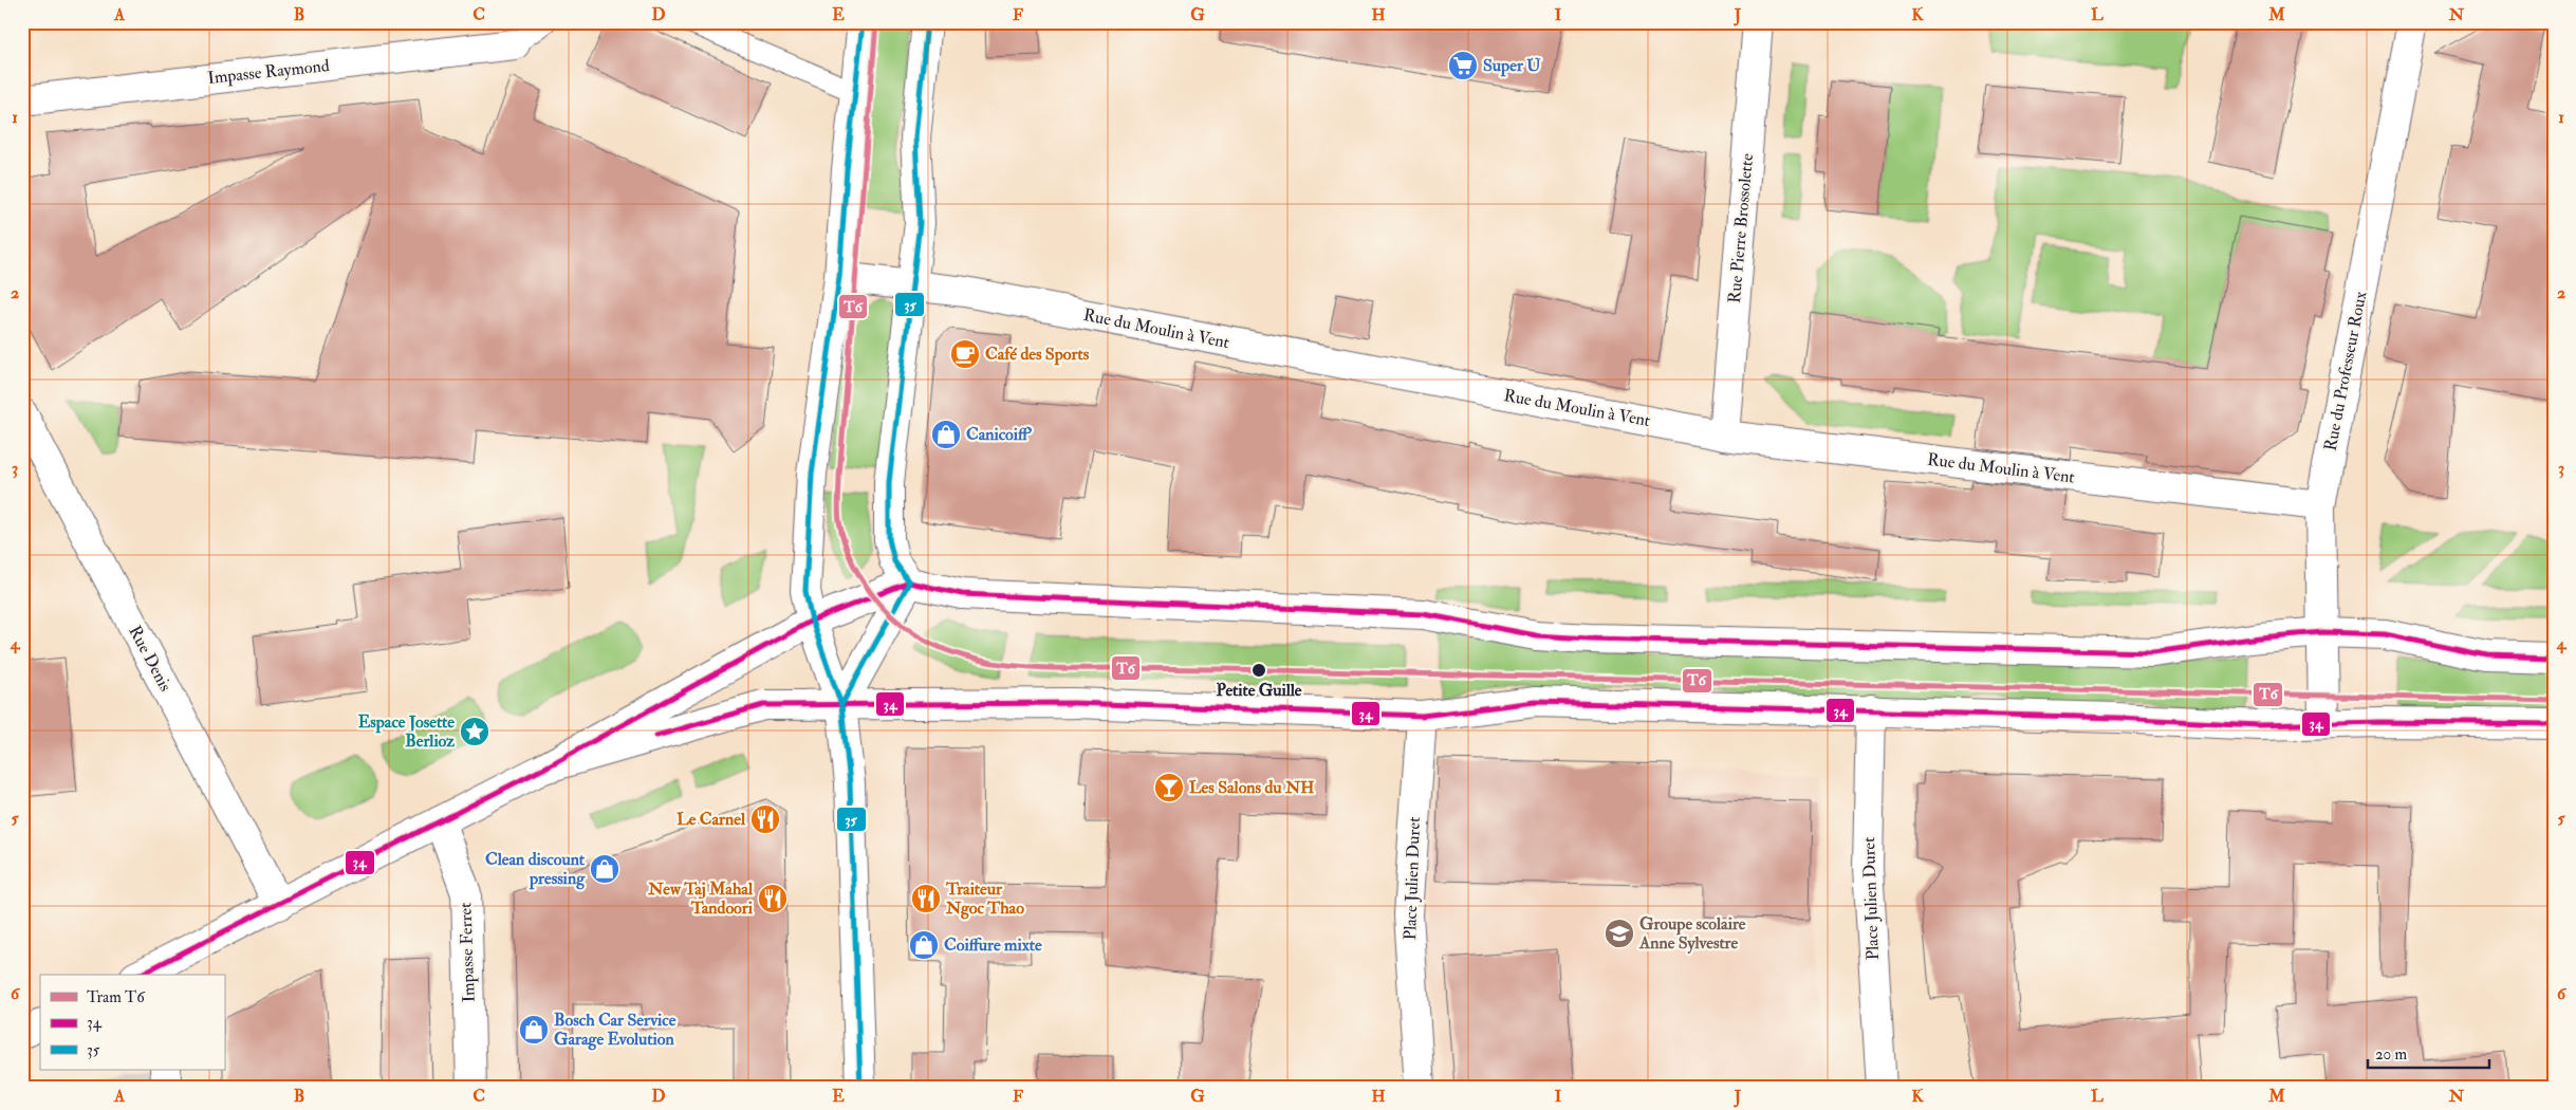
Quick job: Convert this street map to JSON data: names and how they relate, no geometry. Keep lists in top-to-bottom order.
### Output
{
  "streets": {
    "street": [
      "Impasse Raymond",
      "Rue Pierre Brossolette",
      "Rue du Moulin à Vent",
      "Rue du Professeur Roux",
      "Rue Denis",
      "Place Julien Duret",
      "Impasse Ferret"
    ]
  },
  "crossings": [
    ["Rue Pierre Brossolette", "Rue du Moulin à Vent"],
    ["Rue du Moulin à Vent", "Rue du Professeur Roux"]
  ],
  "places": {
    "supermarket": ["Super U"],
    "cafe": ["Café des Sports"],
    "shop": [
      "Canicoiff'",
      "Clean discount pressing",
      "Coiffure mixte",
      "Bosch Car Service Garage Evolution"
    ],
    "other": ["Petite Guille"],
    "place": ["Espace Josette Berlioz"],
    "bar": ["Les Salons du NH"],
    "restaurant": ["Le Carnel", "New Taj Mahal Tandoori", "Traiteur Ngoc Thao"],
    "school or university": ["Groupe scolaire Anne Sylvestre"]
  },
  "lines": ["tram line T6", "transit line 35", "transit line 34"],
  "legend": ["Tram T6", "34", "35"],
  "scale_bar": "20 m",
  "grid": {
    "columns": [
      "A",
      "B",
      "C",
      "D",
      "E",
      "F",
      "G",
      "H",
      "I",
      "J",
      "K",
      "L",
      "M",
      "N"
    ],
    "rows": [
      "1",
      "2",
      "3",
      "4",
      "5",
      "6"
    ]
  }
}
